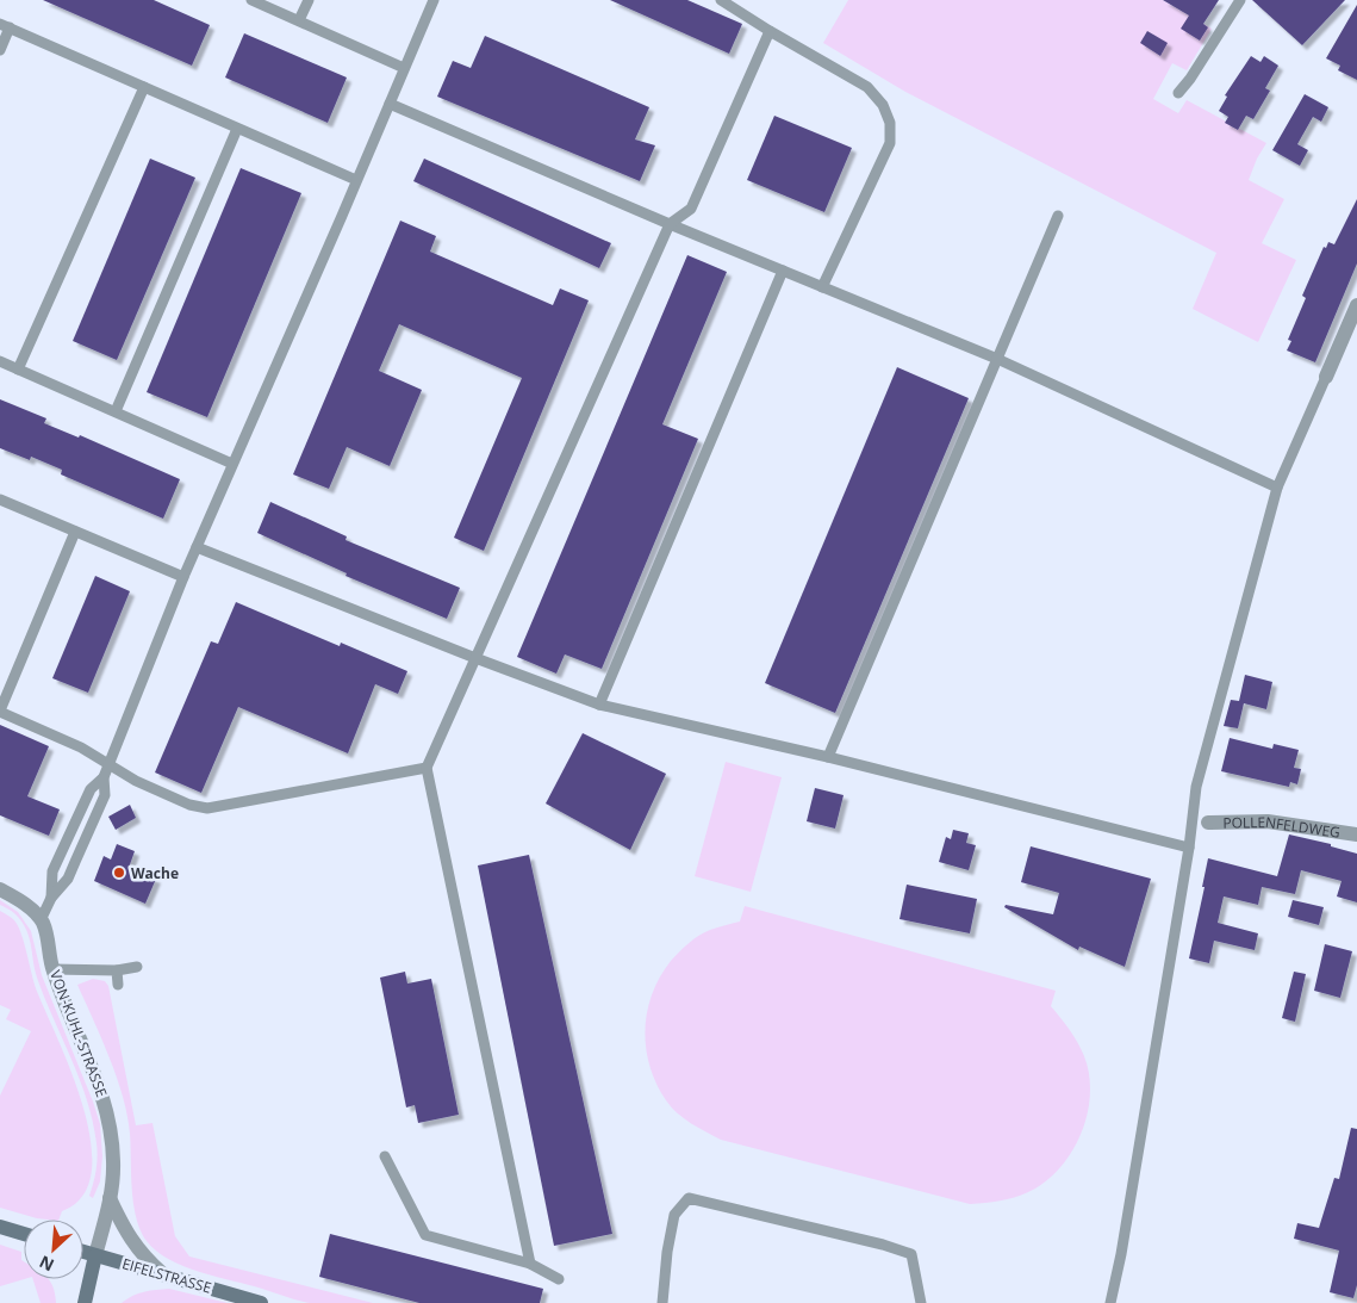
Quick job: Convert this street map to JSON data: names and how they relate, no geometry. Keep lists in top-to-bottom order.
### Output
{
  "streets": {
    "street": ["POLLENFELDWEG", "VON-KUHL-STRASSE", "EIFELSTRASSE"]
  },
  "crossings": [
    ["VON-KUHL-STRASSE", "EIFELSTRASSE"]
  ],
  "places": ["Wache"],
  "north": "bottom left"
}
